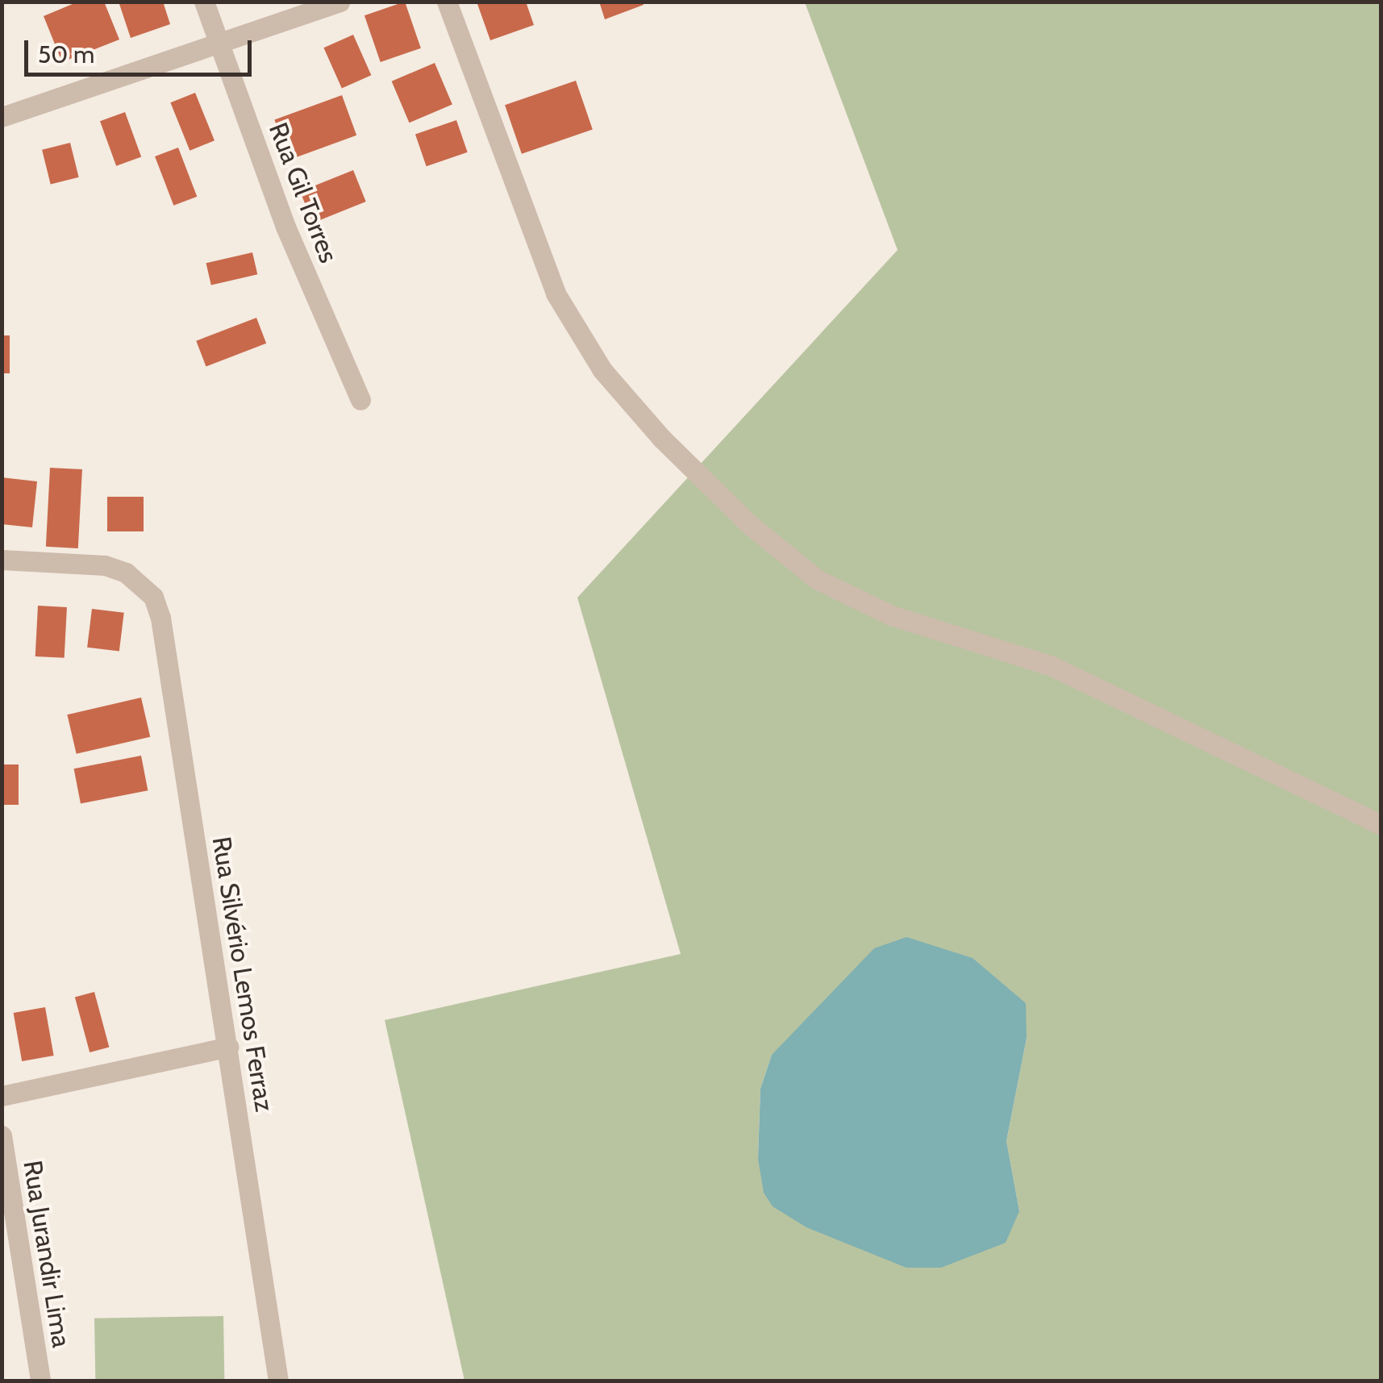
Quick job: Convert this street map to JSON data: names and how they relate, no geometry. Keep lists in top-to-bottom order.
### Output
{
  "streets": {
    "street": ["Rua Gil Torres", "Rua Silvério Lemos Ferraz", "Rua Jurandir Lima"]
  },
  "scale_bar": "50 m"
}
